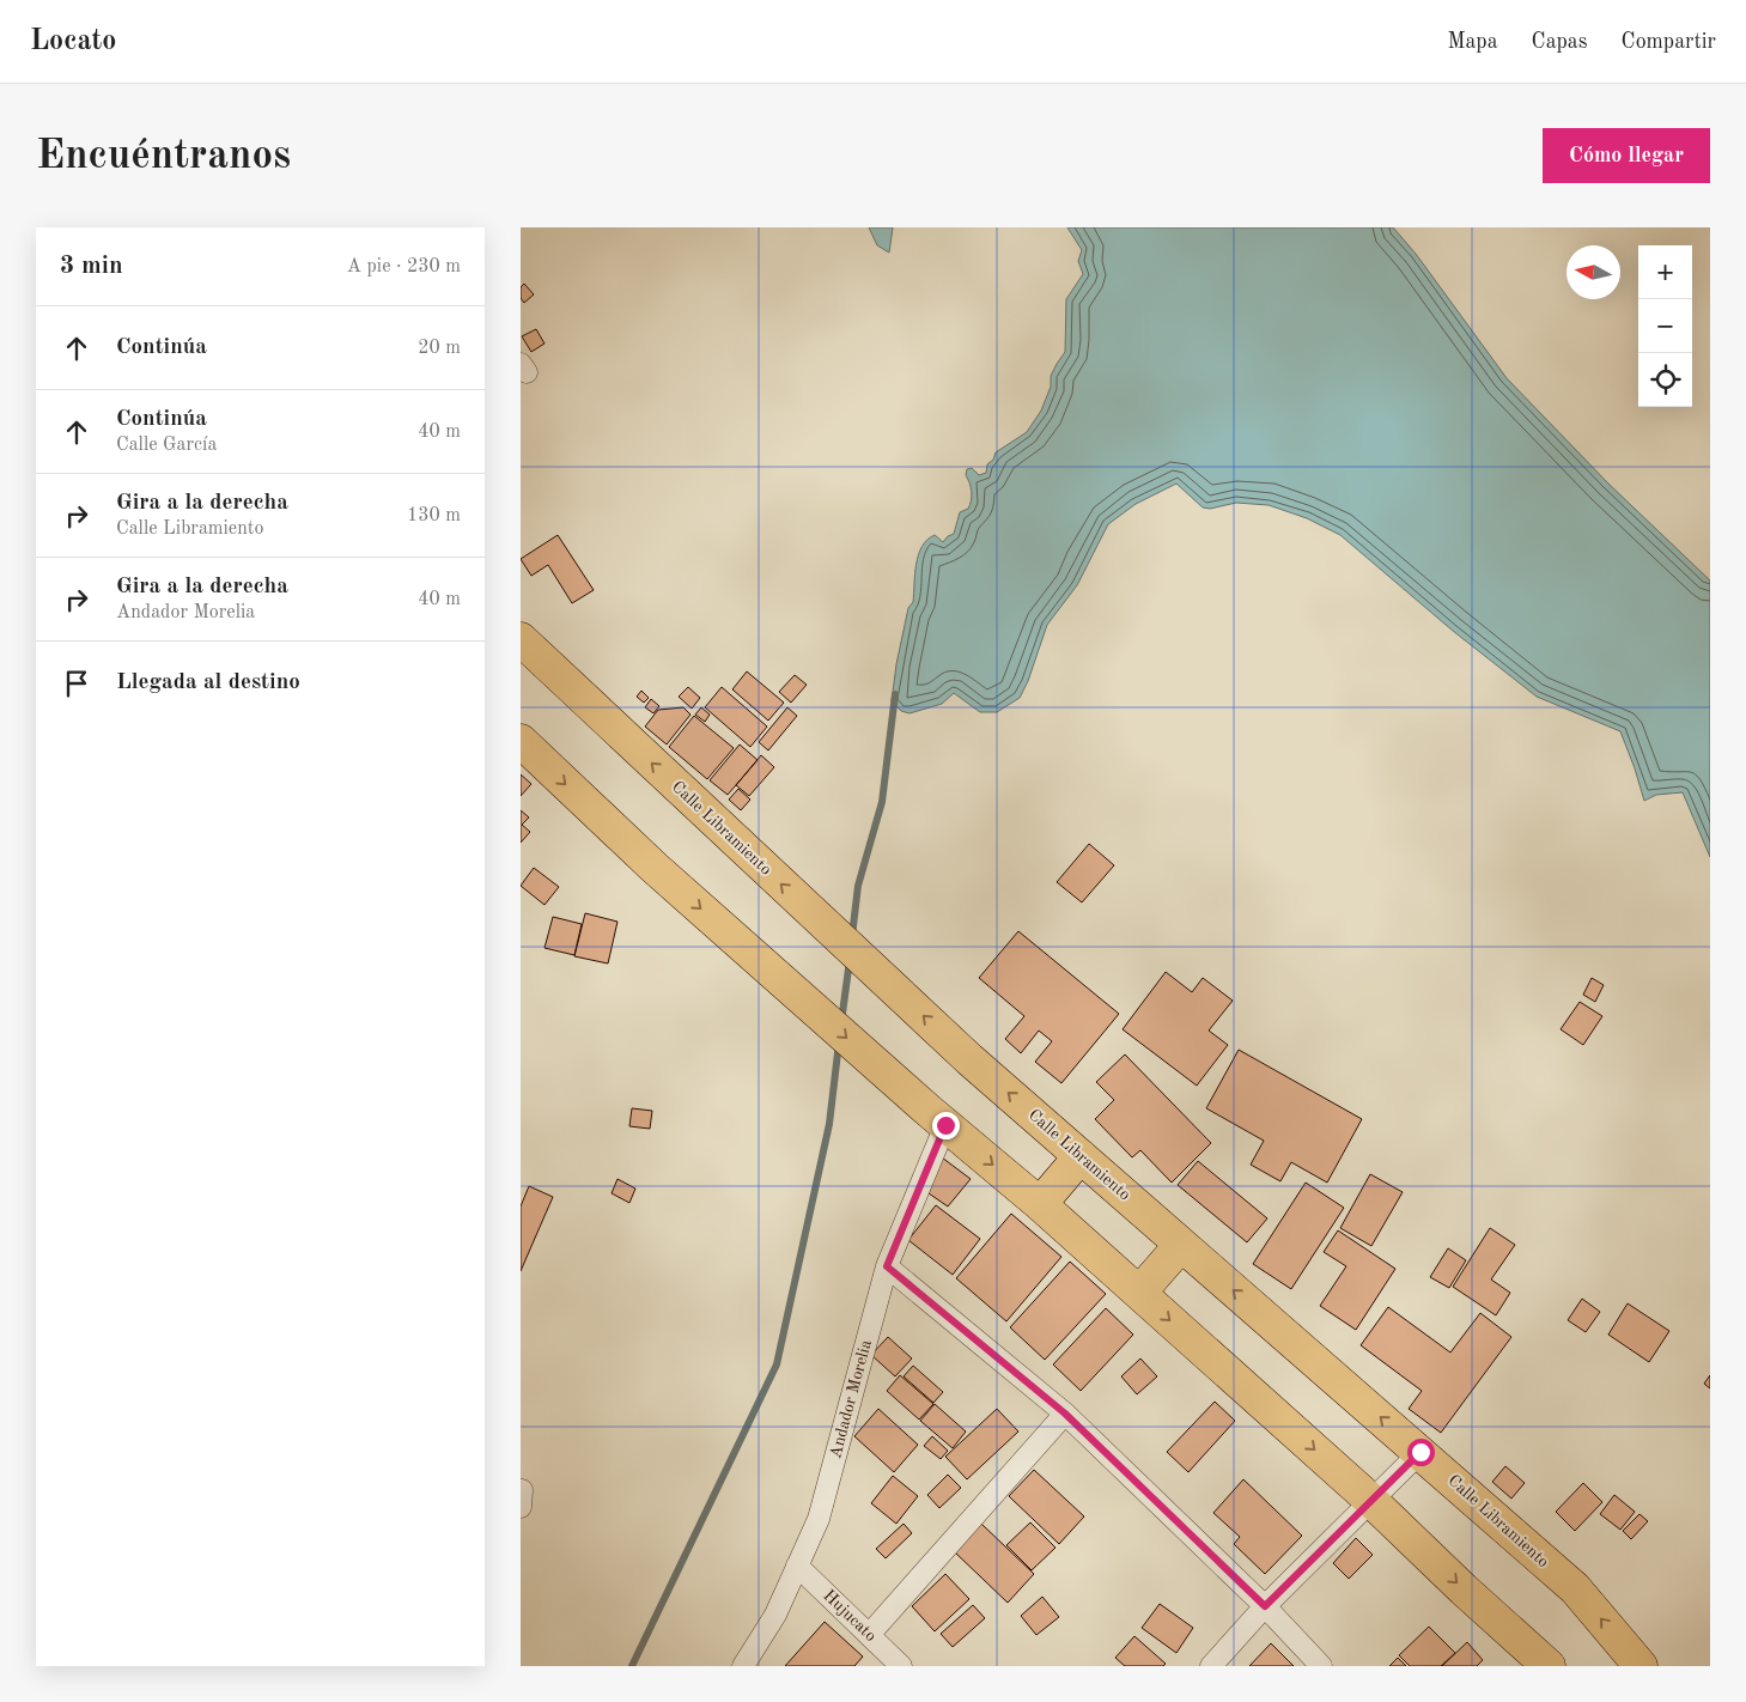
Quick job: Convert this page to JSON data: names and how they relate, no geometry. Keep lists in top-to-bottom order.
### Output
{
  "streets": {
    "highway": ["Calle Libramiento"],
    "street": ["Andador Morelia", "Hujucato"]
  },
  "crossings": [
    ["Andador Morelia", "Hujucato"]
  ],
  "north": "left",
  "page": {
    "header": "Locato",
    "nav": ["Mapa", "Capas", "Compartir"],
    "buttons": "Cómo llegar",
    "title": "Encuéntranos",
    "heading": ["3 min", "A pie · 230 m"],
    "map_buttons": ["+", "−"],
    "list": [
      ["Continúa", "20 m"],
      ["Continúa", "Calle García", "40 m"],
      ["Gira a la derecha", "Calle Libramiento", "130 m"],
      ["Gira a la derecha", "Andador Morelia", "40 m"],
      "Llegada al destino"
    ]
  }
}
